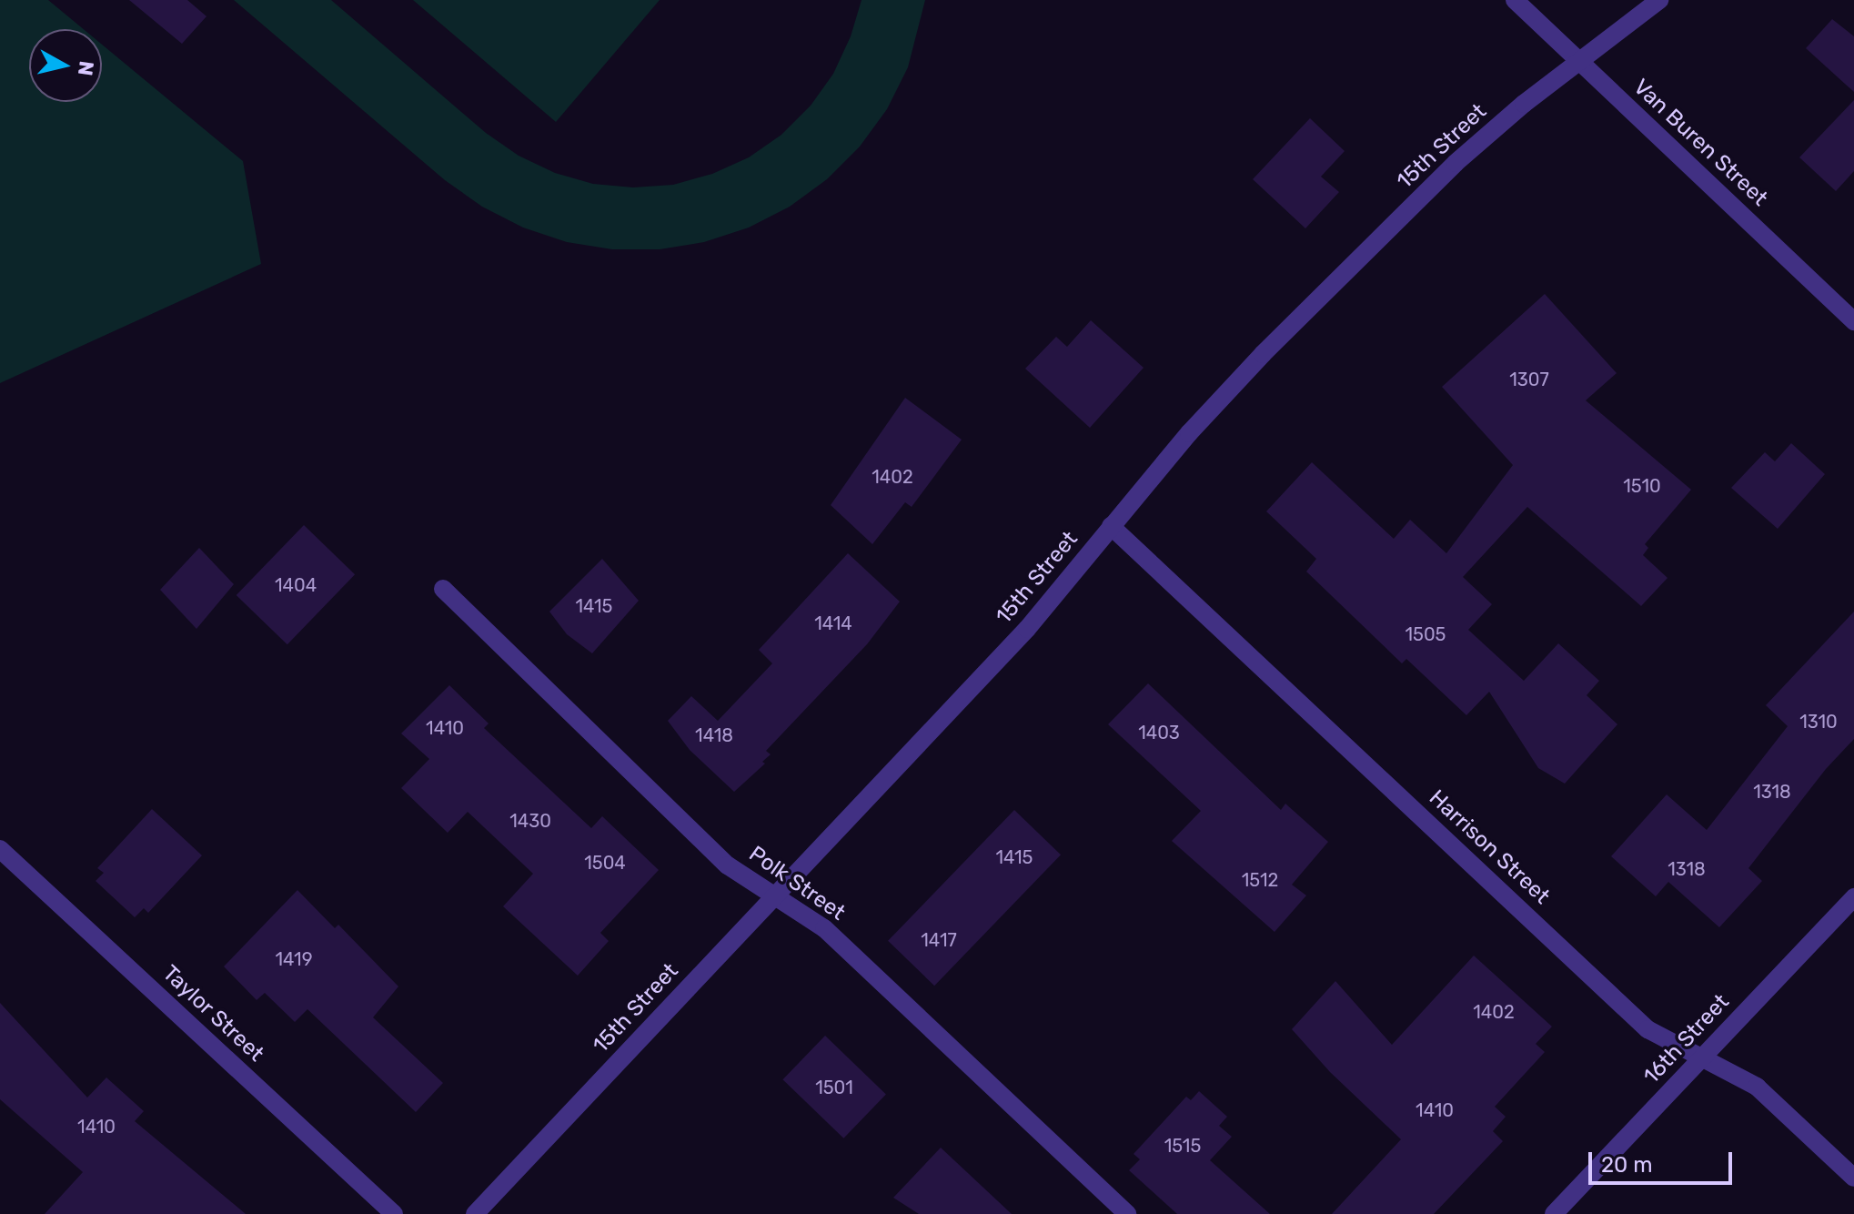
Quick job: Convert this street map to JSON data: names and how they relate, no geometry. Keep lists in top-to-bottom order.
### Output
{
  "streets": {
    "street": [
      "Van Buren Street",
      "15th Street",
      "Harrison Street",
      "Polk Street",
      "Taylor Street",
      "16th Street"
    ]
  },
  "crossings": [
    ["Van Buren Street", "15th Street"],
    ["15th Street", "Harrison Street"],
    ["15th Street", "Polk Street"],
    ["Harrison Street", "16th Street"]
  ],
  "house_numbers": [
    "1307",
    "1402",
    "1510",
    "1404",
    "1415",
    "1414",
    "1505",
    "1310",
    "1410",
    "1403",
    "1418",
    "1318",
    "1430",
    "1415",
    "1504",
    "1318",
    "1512",
    "1417",
    "1419",
    "1402",
    "1501",
    "1410",
    "1410",
    "1515"
  ],
  "scale_bar": "20 m",
  "north": "right"
}
